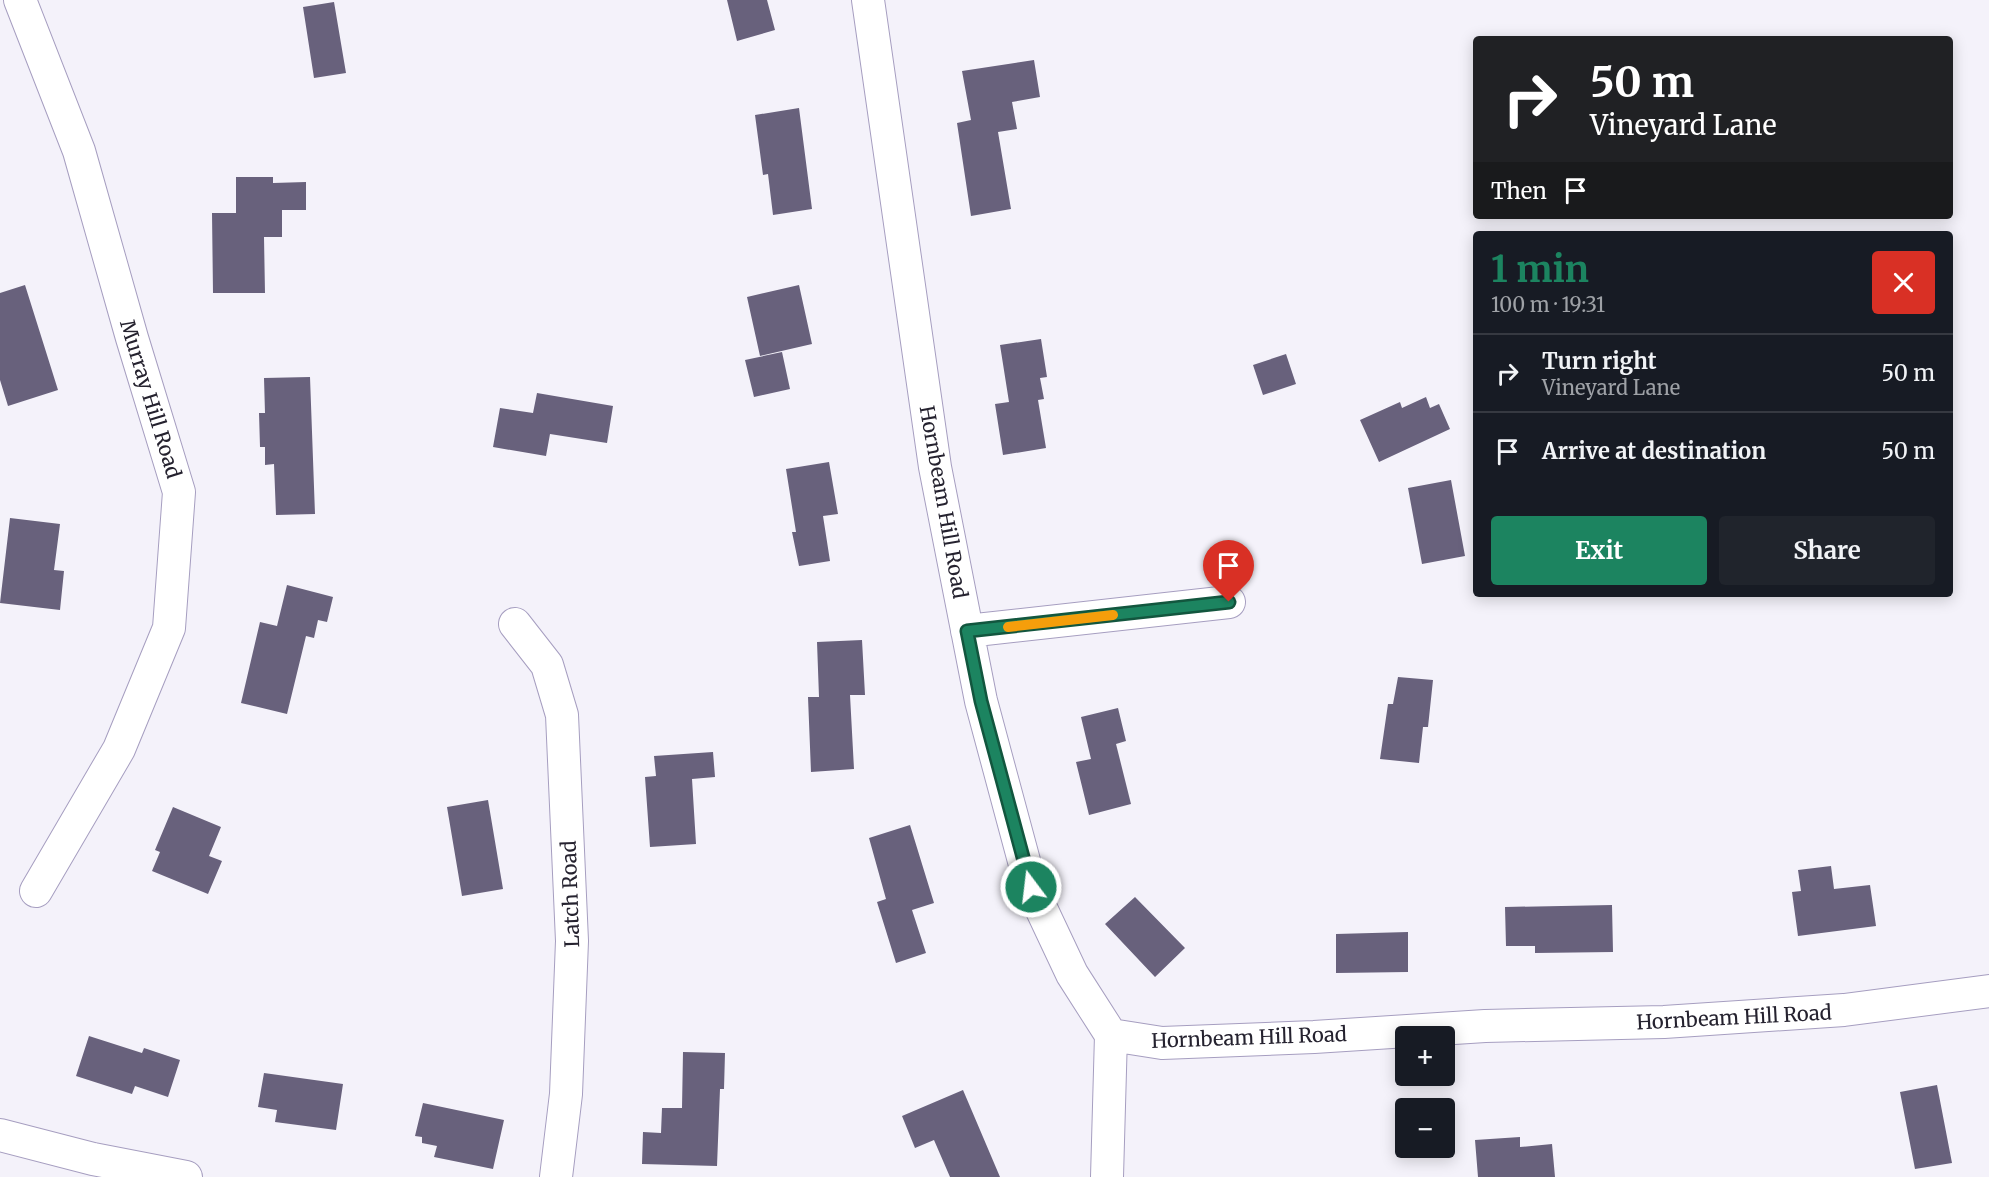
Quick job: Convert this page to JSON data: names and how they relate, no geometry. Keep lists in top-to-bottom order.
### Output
{
  "streets": {
    "street": ["Murray Hill Road", "Hornbeam Hill Road", "Latch Road"]
  },
  "page": {
    "turn": ["50 m", "Vineyard Lane"],
    "then": "Then",
    "heading": ["1 min", "100 m · 19:31"],
    "list": [
      {
        "name": "Turn right",
        "note": "Vineyard Lane",
        "value": "50 m"
      },
      {
        "name": "Arrive at destination",
        "value": "50 m"
      }
    ],
    "buttons": ["Exit", "Share"],
    "map_buttons": ["+", "−"]
  }
}
